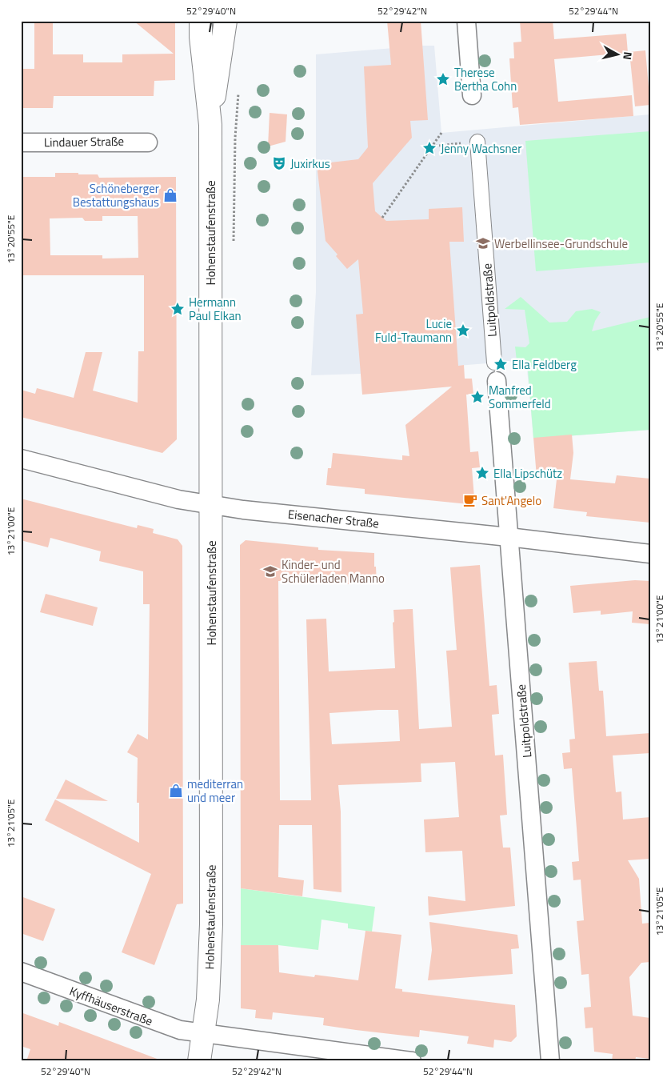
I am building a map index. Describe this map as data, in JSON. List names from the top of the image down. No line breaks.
{"streets":{"main road":["Hohenstaufenstraße"],"street":["Lindauer Straße","Luitpoldstraße","Eisenacher Straße","Kyffhäuserstraße"]},"crossings":[["Hohenstaufenstraße","Eisenacher Straße"],["Hohenstaufenstraße","Kyffhäuserstraße"],["Luitpoldstraße","Eisenacher Straße"]],"places":{"place":["Therese Bertha Cohn","Jenny Wachsner","Hermann Paul Elkan","Lucie Fuld-Traumann","Ella Feldberg","Manfred Sommerfeld","Ella Lipschütz"],"theatre":["Juxirkus"],"shop":["Schöneberger Bestattungshaus","mediterran und meer"],"school or university":["Werbellinsee-Grundschule","Kinder- und Schülerladen Manno"],"cafe":["Sant'Angelo"]},"north":"right","coordinates":["52°29'40\"N","52°29'42\"N","52°29'44\"N","13°20'55\"E","13°21'00\"E","13°21'05\"E"]}
